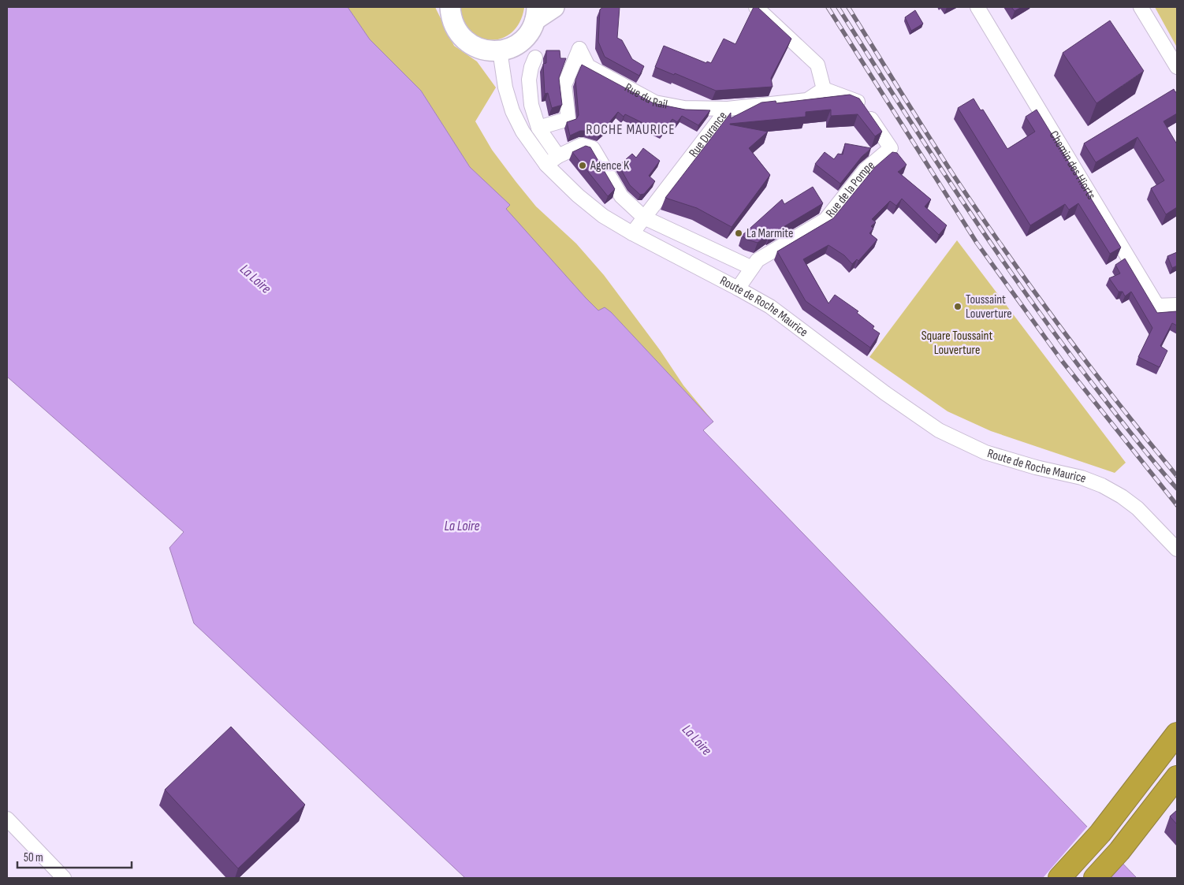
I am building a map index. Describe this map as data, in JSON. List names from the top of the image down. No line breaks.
{"streets":{"street":["Rue du Rail","Rue Durance","Chemin des Hiorts","Rue de la Pompe","Route de Roche Maurice"]},"crossings":[["Rue du Rail","Rue Durance"],["Rue Durance","Rue de la Pompe"],["Rue Durance","Route de Roche Maurice"],["Rue de la Pompe","Route de Roche Maurice"]],"districts":["ROCHE MAURICE"],"water":["La Loire"],"parks":["Square Toussaint Louverture"],"places":["Agence K","La Marmite","Toussaint Louverture"],"scale_bar":"50 m"}
